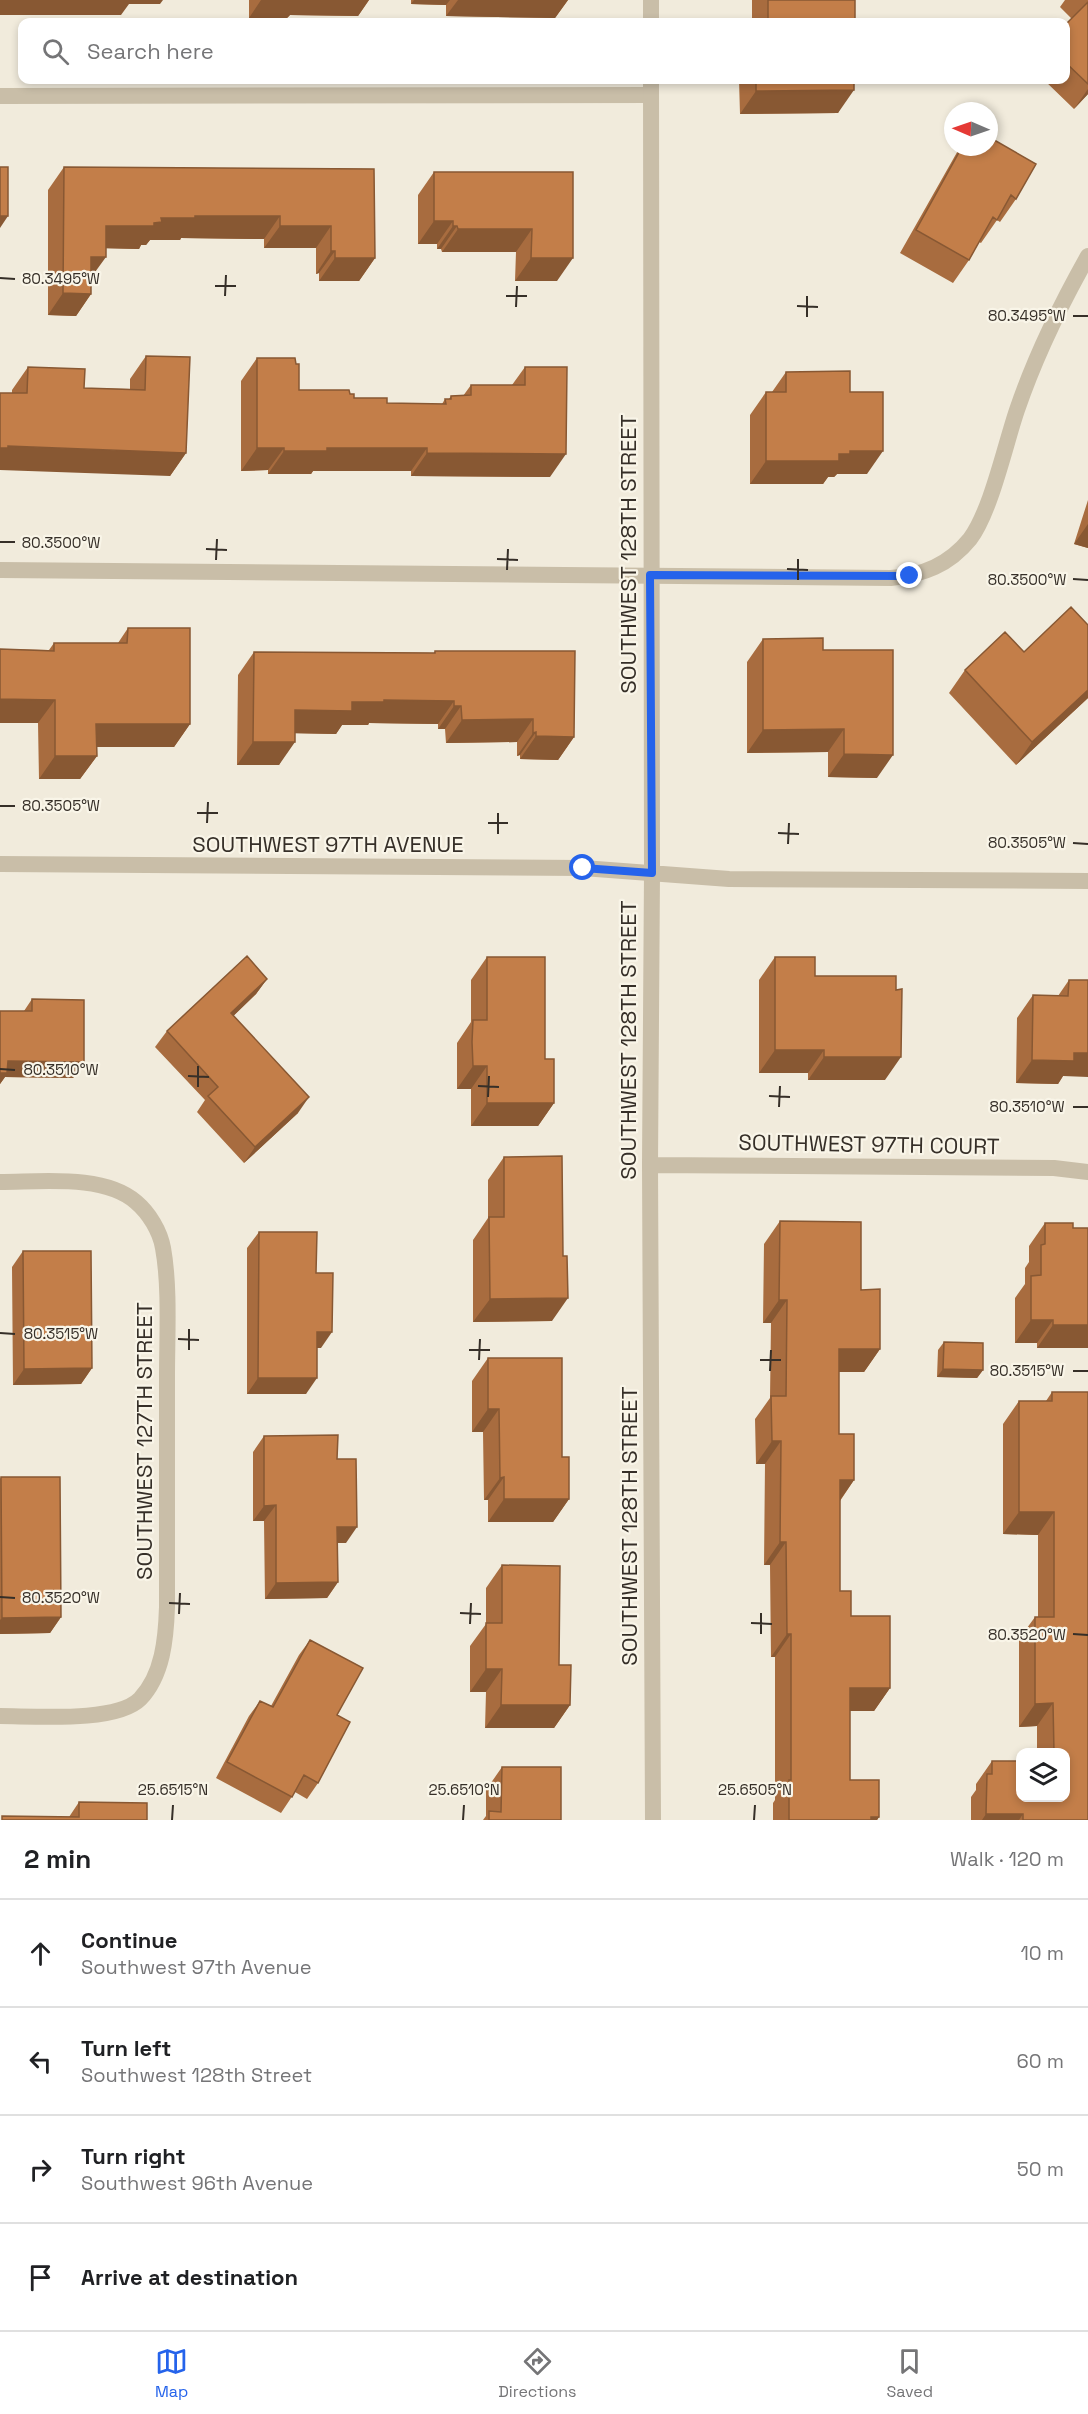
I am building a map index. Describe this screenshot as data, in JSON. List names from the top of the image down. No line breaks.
{"streets":{"street":["SOUTHWEST 128TH STREET","SOUTHWEST 97TH AVENUE","SOUTHWEST 97TH COURT","SOUTHWEST 127TH STREET"]},"crossings":[["SOUTHWEST 128TH STREET","SOUTHWEST 97TH AVENUE"],["SOUTHWEST 128TH STREET","SOUTHWEST 97TH COURT"]],"north":"left","page":{"search":"Search here","heading":["2 min","Walk · 120 m"],"list":[["Continue","Southwest 97th Avenue","10 m"],["Turn left","Southwest 128th Street","60 m"],["Turn right","Southwest 96th Avenue","50 m"],"Arrive at destination"],"nav":["Map","Directions","Saved"]},"coordinates":["80.3495°W","80.3500°W","80.3505°W","80.3510°W","80.3515°W","80.3520°W","25.6515°N","25.6510°N","25.6505°N"]}
